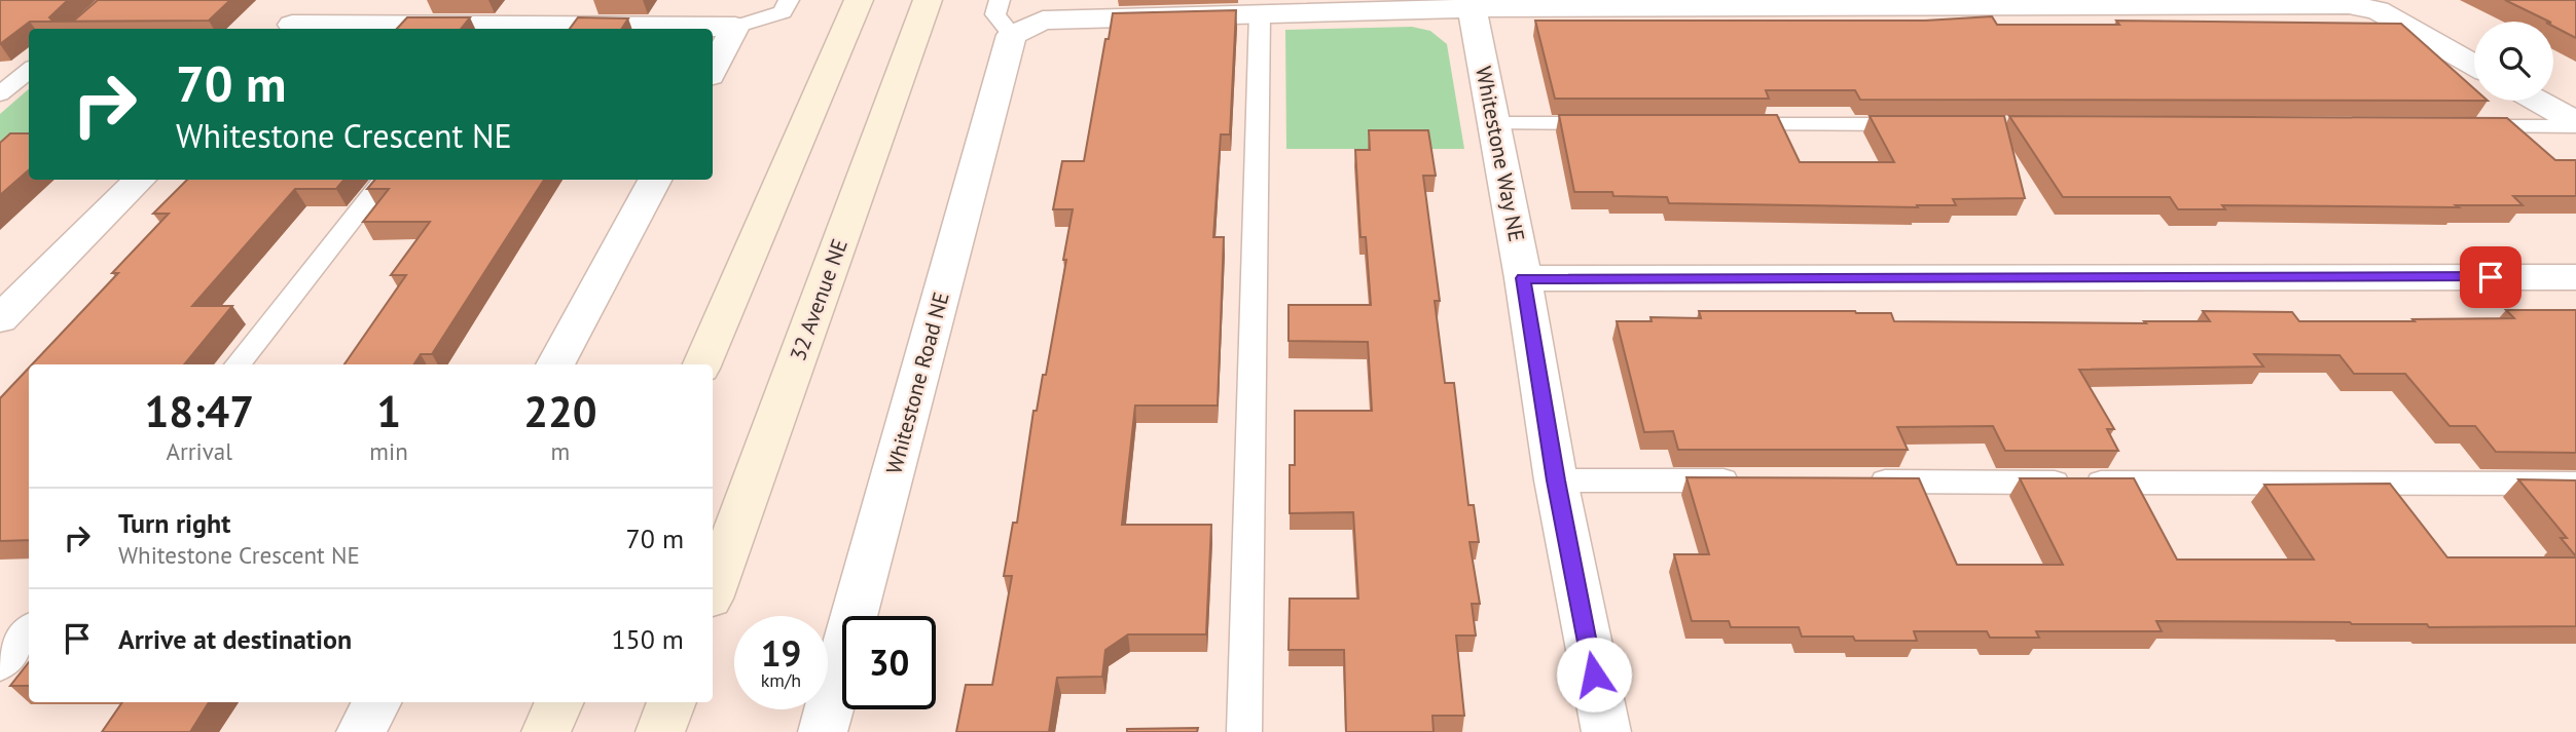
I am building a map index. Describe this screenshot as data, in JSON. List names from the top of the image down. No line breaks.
{"streets":{"main road":["32 Avenue NE"],"street":["Whitestone Way NE","Whitestone Road NE"]},"page":{"turn":["70 m","Whitestone Crescent NE"],"eta":["18:47","Arrival","1","min","220","m"],"list":[{"name":"Turn right","note":"Whitestone Crescent NE","value":"70 m"},{"name":"Arrive at destination","value":"150 m"}],"speed":"19 km/h","limit":"30"}}
